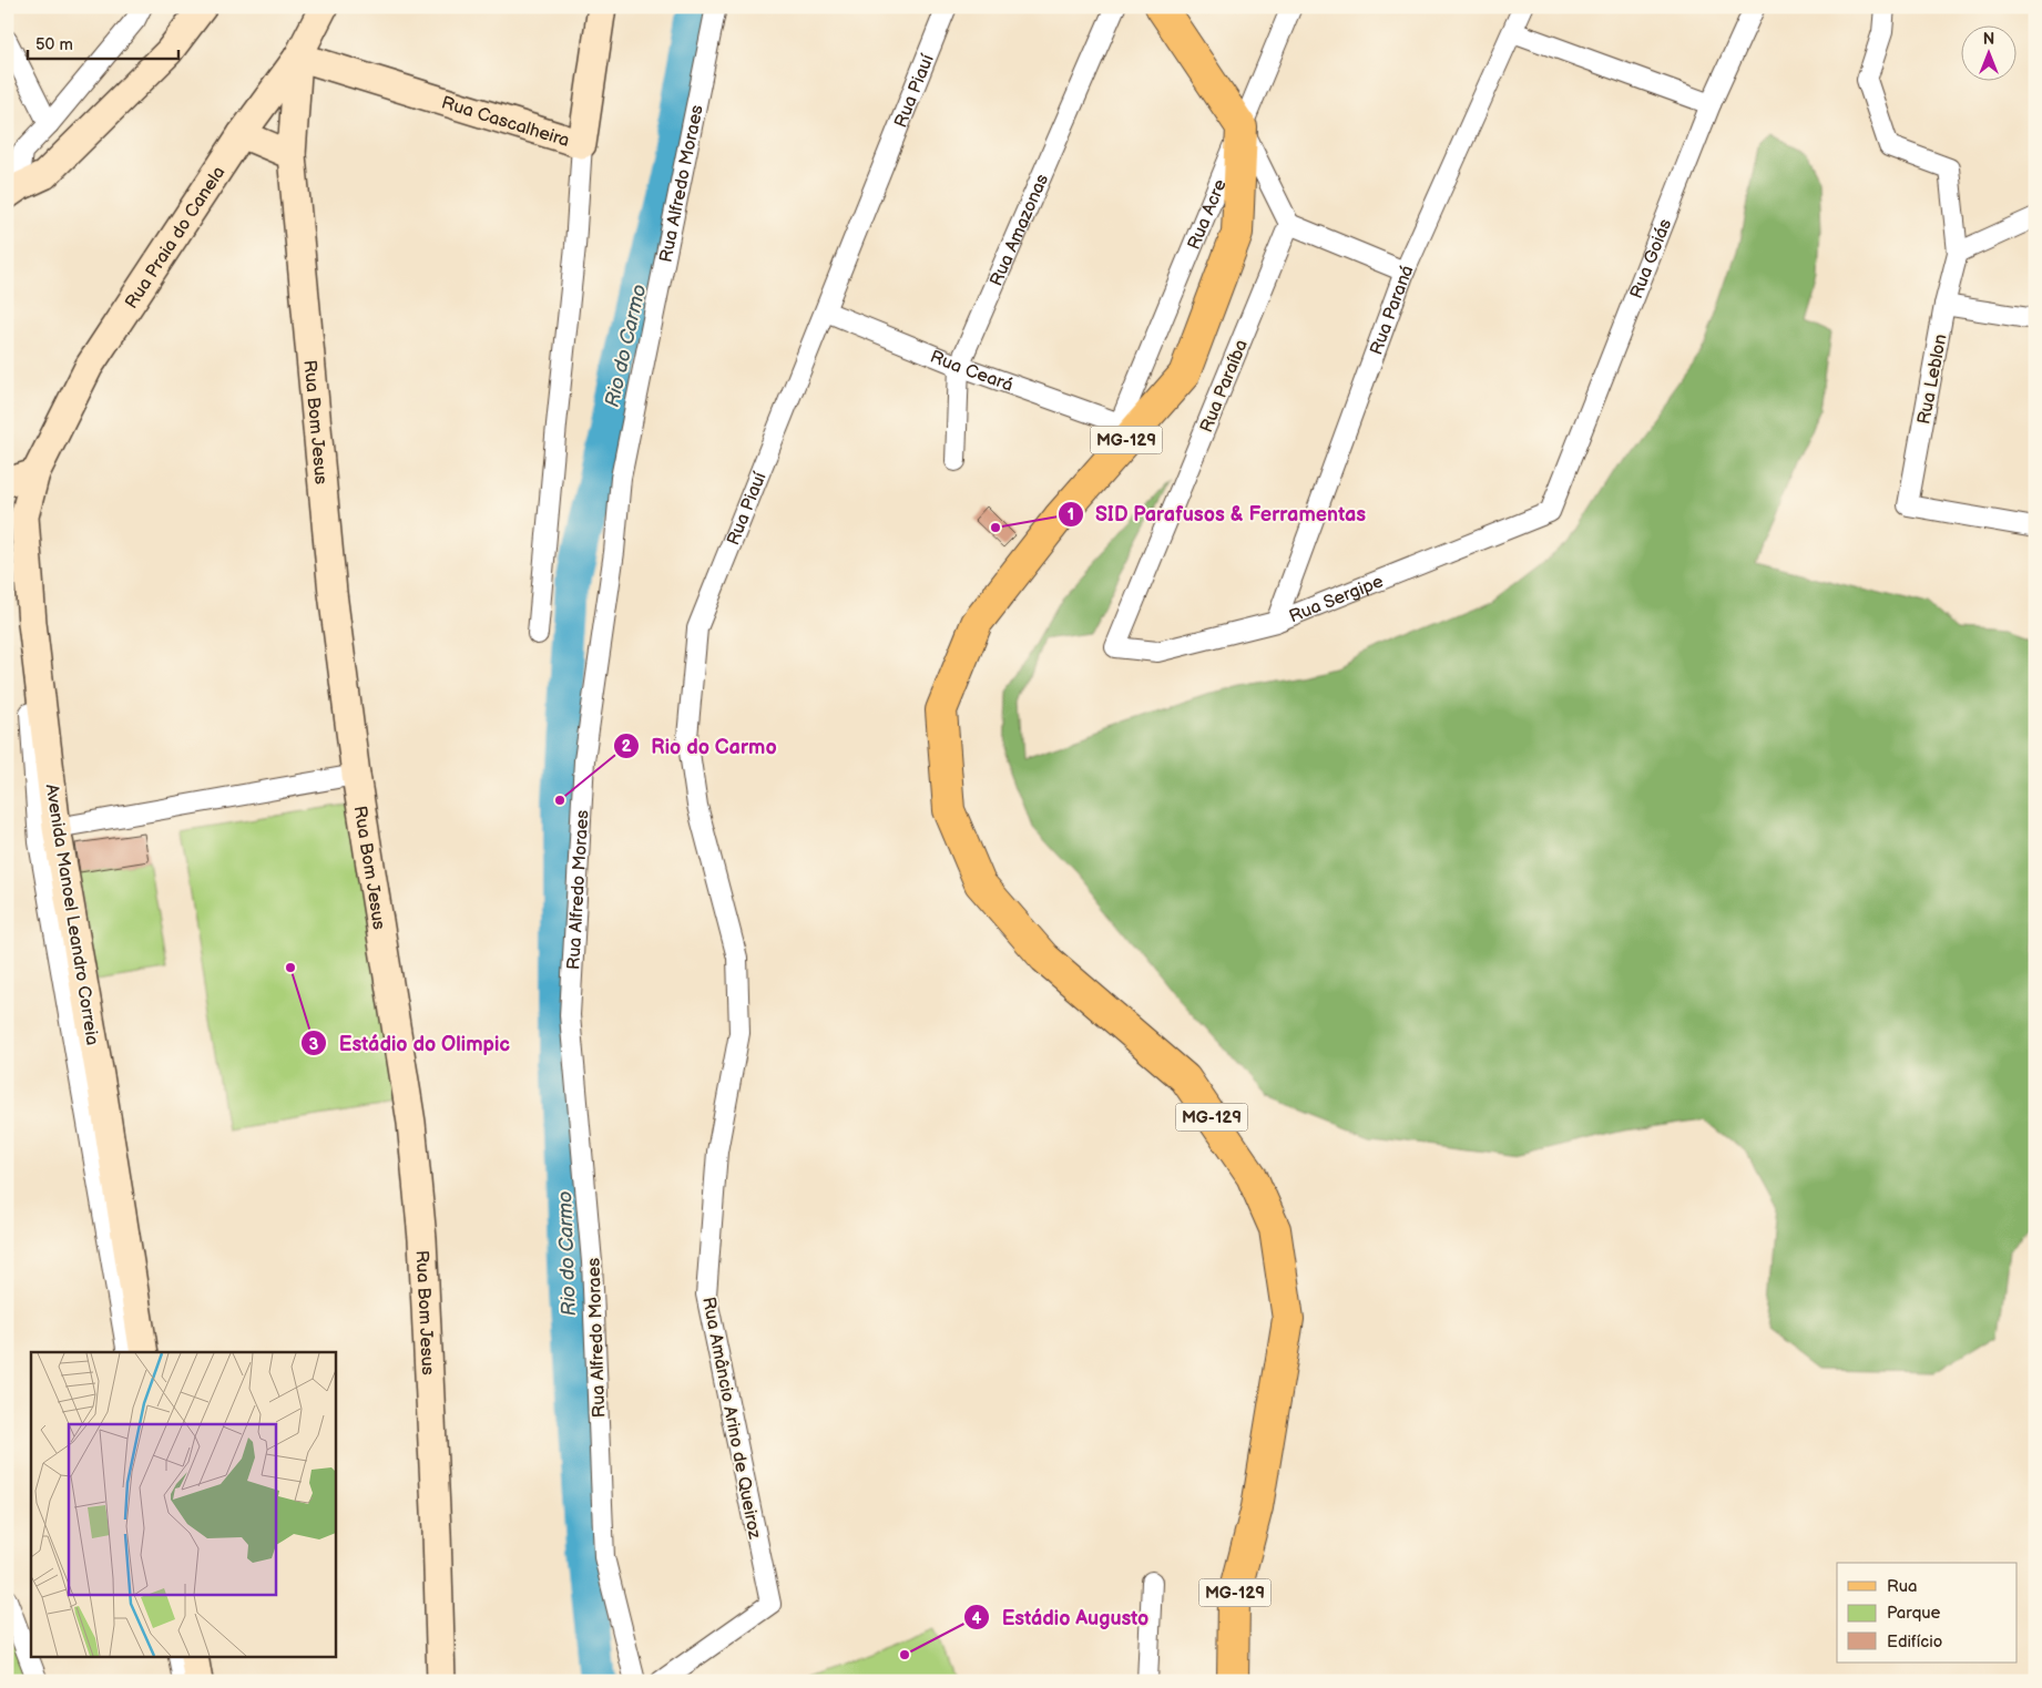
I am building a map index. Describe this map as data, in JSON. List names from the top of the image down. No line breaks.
{"streets":{"main road":["MG-129"],"street":["Rua Piauí","Rua Cascalheira","Rua Alfredo Moraes","Rua Acre","Rua Amazonas","Rua Praia do Canela","Rua Goiás","Rua Paraná","Rua Ceará","Rua Leblon","Rua Paraíba","Rua Bom Jesus","Rua Sergipe","Avenida Manoel Leandro Correia","Rua Amâncio Arino de Queiroz"]},"crossings":[["Rua Piauí","Rua Ceará"],["Rua Piauí","Rua Amâncio Arino de Queiroz"],["Rua Cascalheira","Rua Praia do Canela"],["Rua Cascalheira","Rua Bom Jesus"],["Rua Acre","Rua Ceará"],["Rua Acre","MG-129"],["Rua Amazonas","Rua Ceará"],["Rua Praia do Canela","Rua Bom Jesus"],["Rua Praia do Canela","Avenida Manoel Leandro Correia"],["Rua Goiás","Rua Sergipe"],["Rua Paraná","Rua Sergipe"],["Rua Paraíba","Rua Sergipe"]],"water":["Rio do Carmo"],"places":["SID Parafusos & Ferramentas","Rio do Carmo","Estádio do Olimpic","Estádio Augusto"],"legend":["Rua","Parque","Edifício"],"scale_bar":"50 m","north":"top"}
